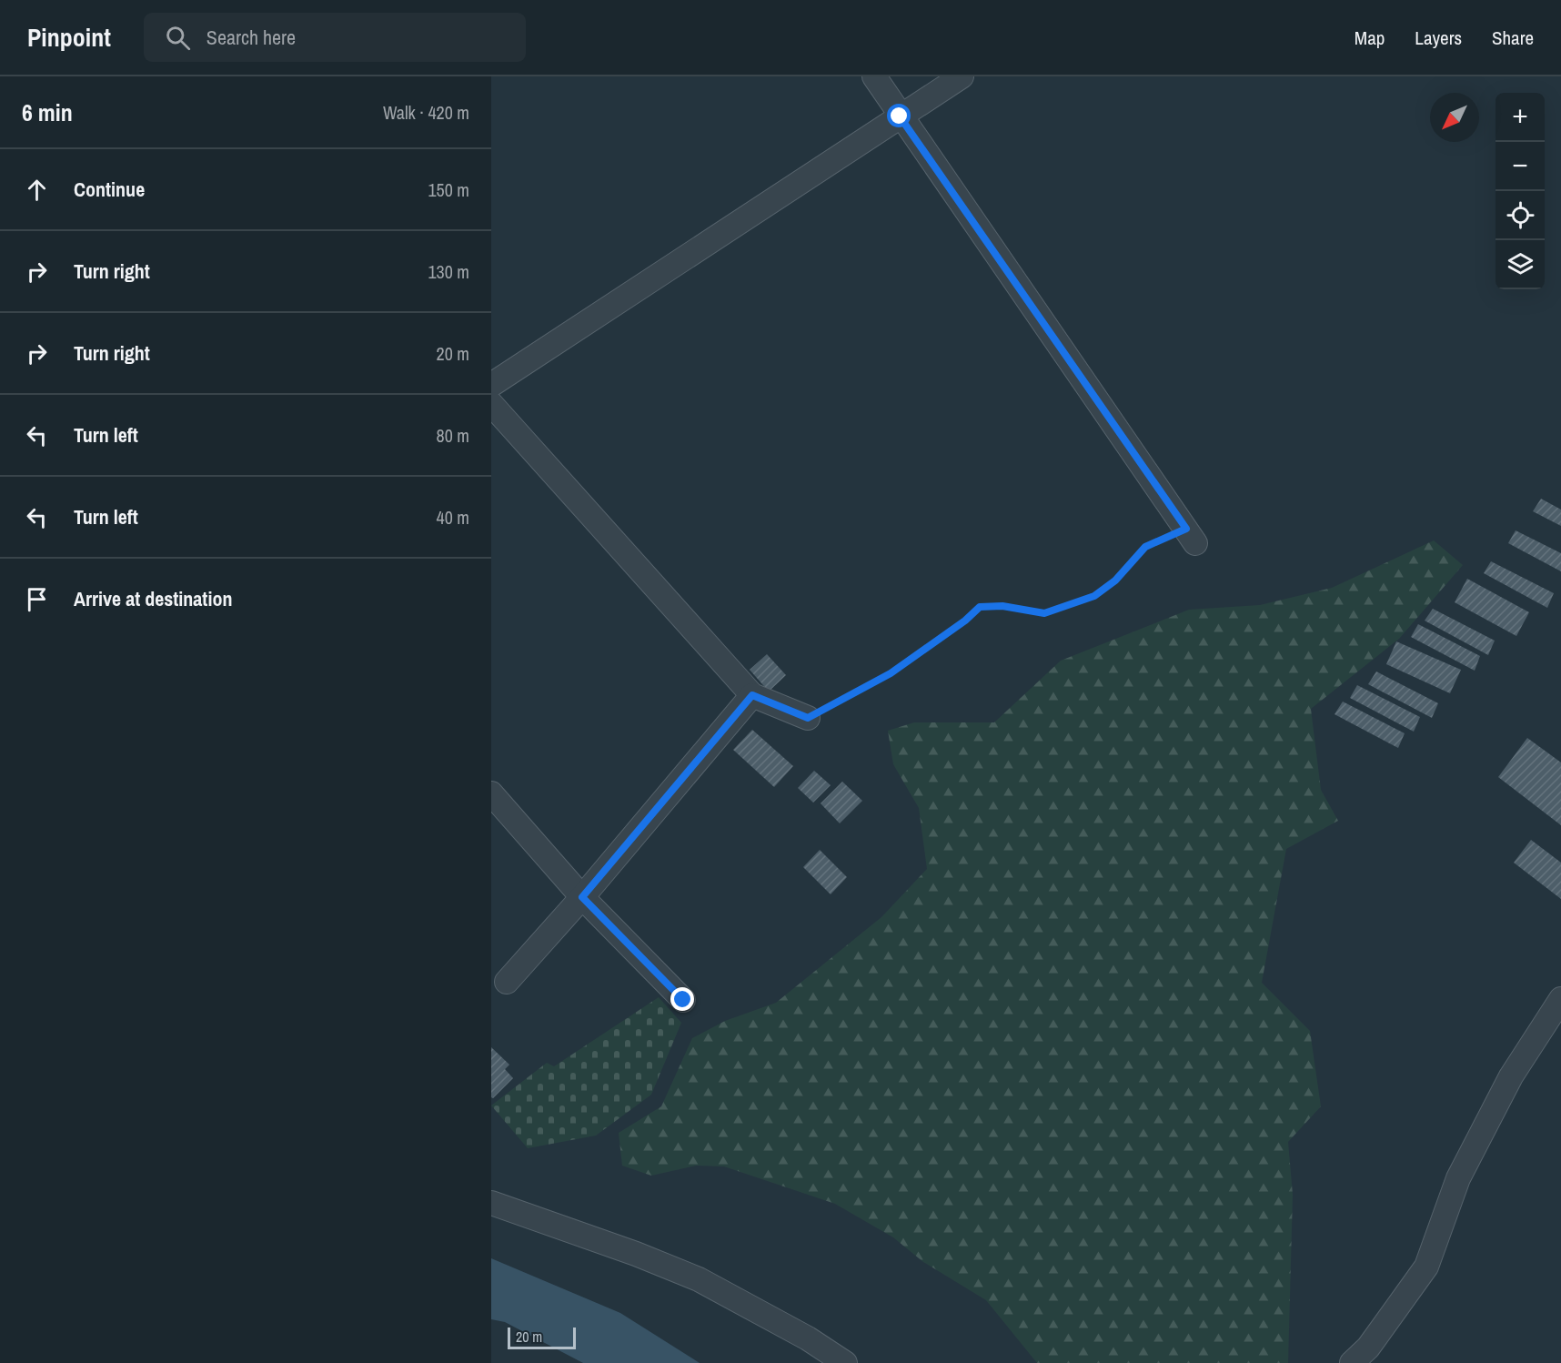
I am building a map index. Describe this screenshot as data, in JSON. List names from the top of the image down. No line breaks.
{"scale_bar":"20 m","north":"bottom left","page":{"header":"Pinpoint","search":"Search here","nav":["Map","Layers","Share"],"heading":["6 min","Walk · 420 m"],"map_buttons":["+","−"],"list":[["Continue","150 m"],["Turn right","130 m"],["Turn right","20 m"],["Turn left","80 m"],["Turn left","40 m"],"Arrive at destination"],"scale":"20 m"}}
